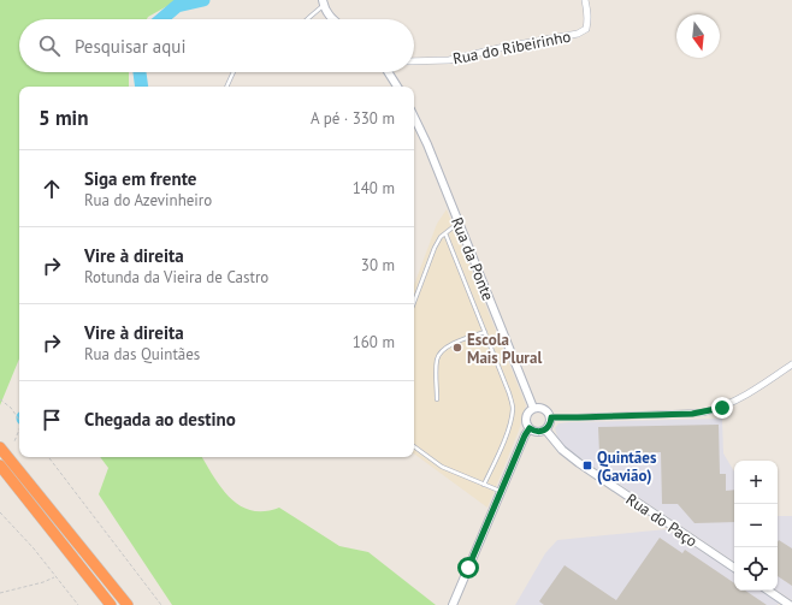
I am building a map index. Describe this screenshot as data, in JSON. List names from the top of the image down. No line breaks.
{"streets":{"street":["Rua do Ribeirinho","Rua da Ponte","Rua do Paço"]},"crossings":[["Rua da Ponte","Rua do Paço"]],"places":{"other":["Escola Mais Plural"],"transit":["Quintães (Gavião)"]},"north":"bottom","page":{"search":"Pesquisar aqui","heading":["5 min","A pé · 330 m"],"list":[["Siga em frente","Rua do Azevinheiro","140 m"],["Vire à direita","Rotunda da Vieira de Castro","30 m"],["Vire à direita","Rua das Quintães","160 m"],"Chegada ao destino"],"map_buttons":["+","−"]}}
